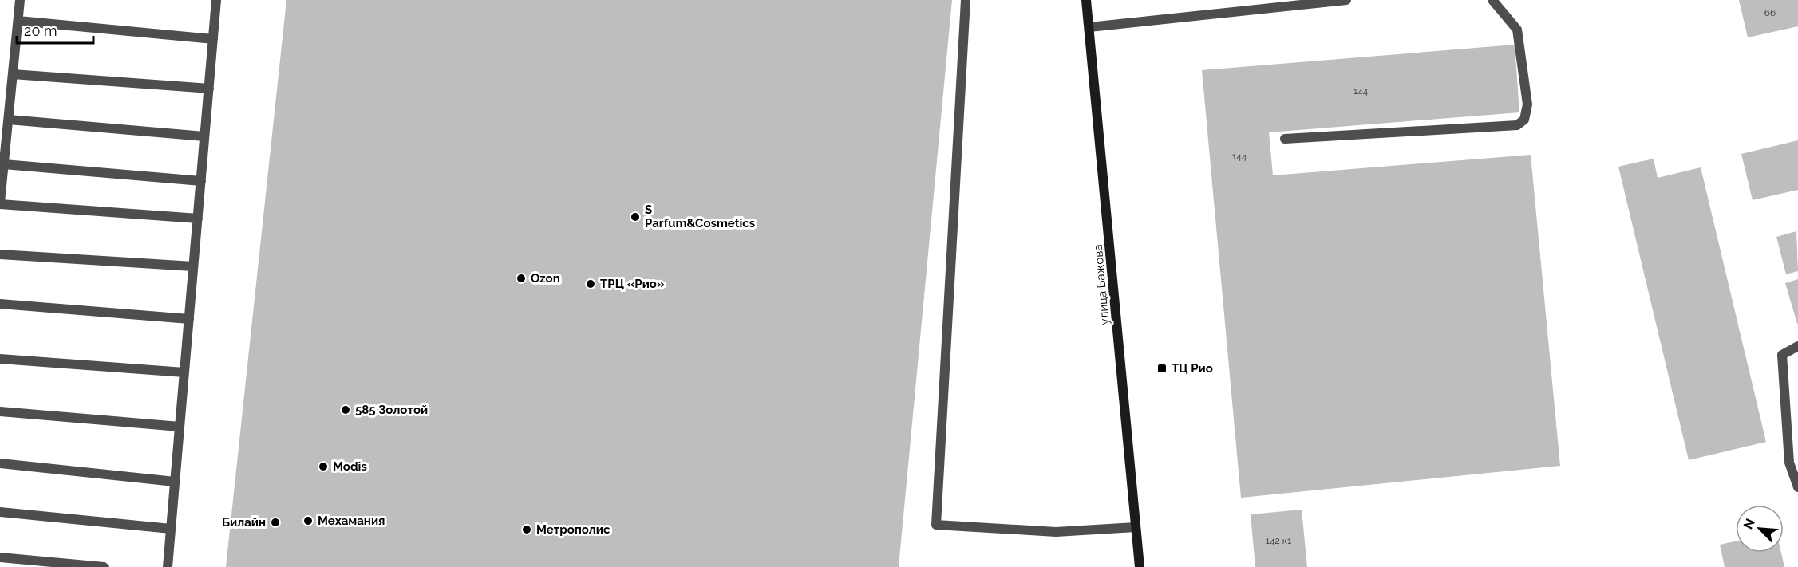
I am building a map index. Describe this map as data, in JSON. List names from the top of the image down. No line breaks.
{"streets":{"main road":["улица Бажова"]},"places":{"other":["S Parfum&Cosmetics","Ozon","ТРЦ «Рио»","585 Золотой","Modis","Мехамания","Билайн","Метрополис"],"transit":["ТЦ Рио"]},"house_numbers":["66","144","144","142 к1"],"scale_bar":"20 m","north":"top left"}
